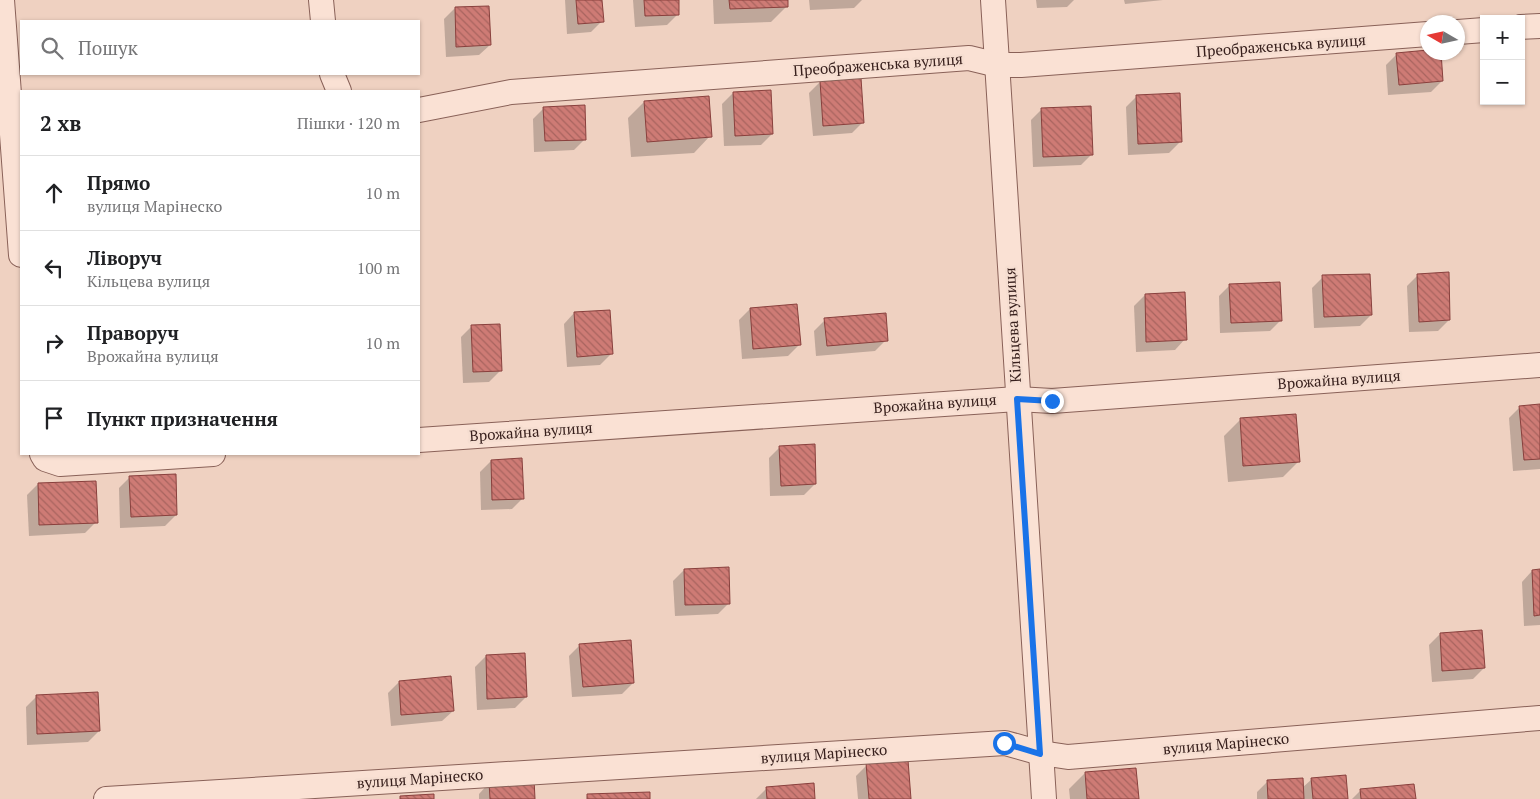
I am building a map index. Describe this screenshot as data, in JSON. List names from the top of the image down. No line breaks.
{"streets":{"street":["Преображенська вулиця","Кільцева вулиця","Врожайна вулиця","вулиця Марінеско"]},"crossings":[["Преображенська вулиця","Кільцева вулиця"],["Кільцева вулиця","Врожайна вулиця"],["Кільцева вулиця","вулиця Марінеско"]],"north":"left","page":{"map_buttons":["+","−"],"search":"Пошук","heading":["2 хв","Пішки · 120 m"],"list":[["Прямо","вулиця Марінеско","10 m"],["Ліворуч","Кільцева вулиця","100 m"],["Праворуч","Врожайна вулиця","10 m"],"Пункт призначення"]}}
